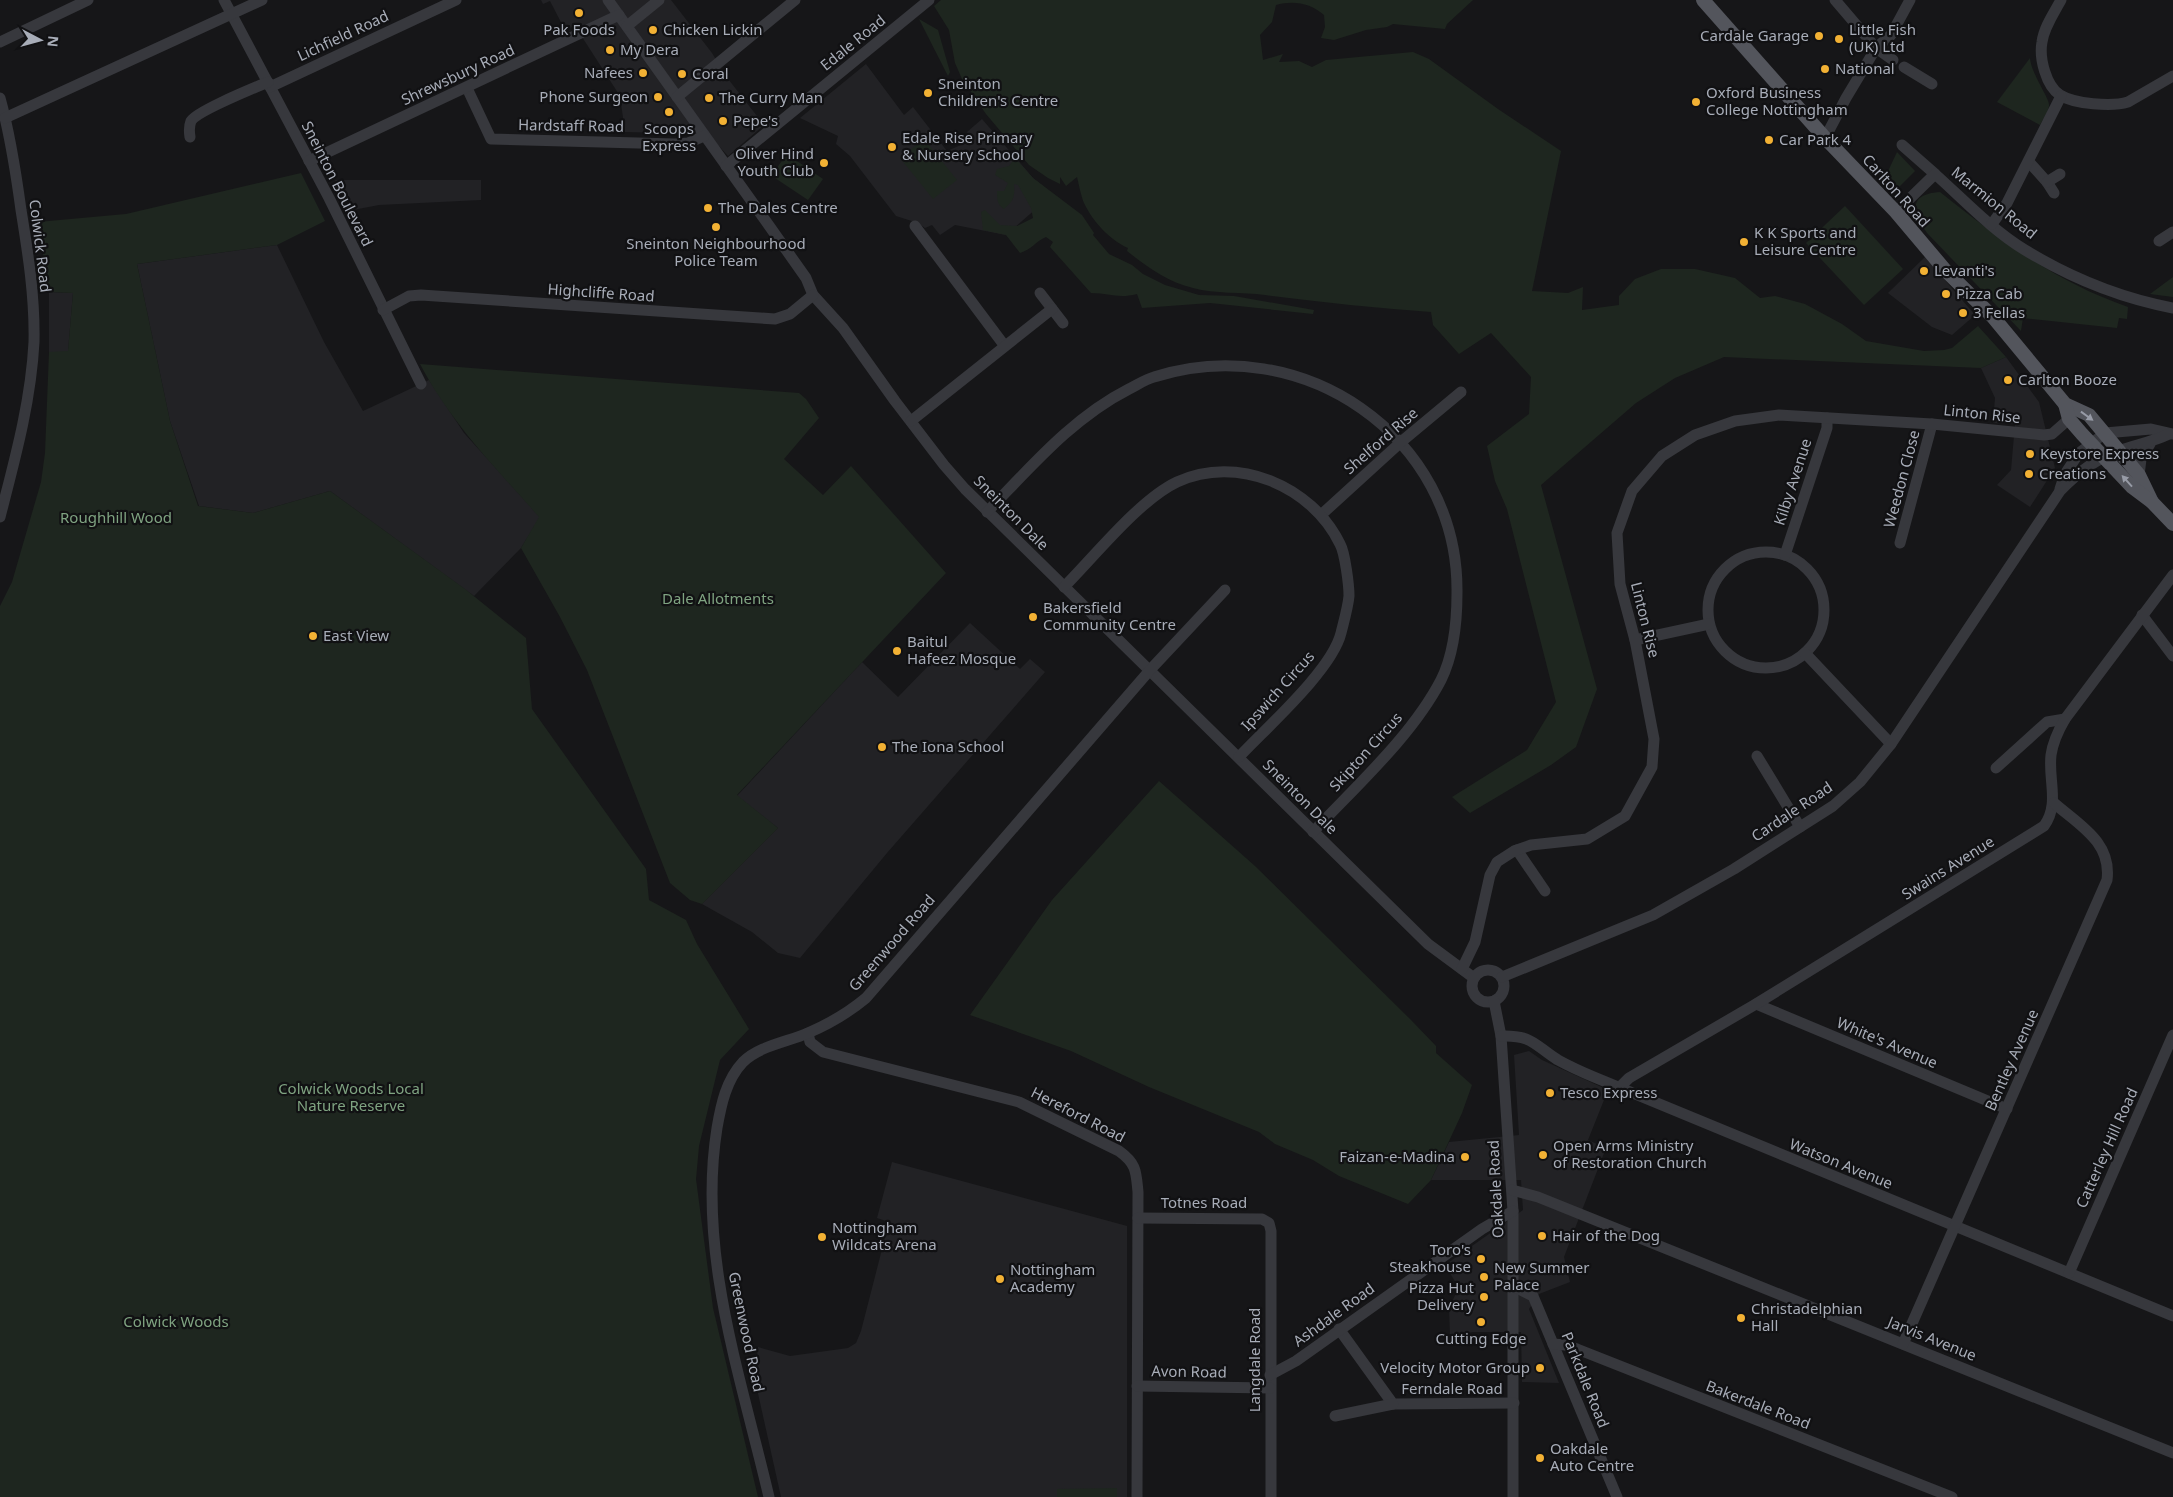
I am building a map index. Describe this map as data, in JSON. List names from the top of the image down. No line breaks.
{"streets":{"main road":["Carlton Road"],"street":["Lichfield Road","Edale Road","Shrewsbury Road","Hardstaff Road","Sneinton Boulevard","Marmion Road","Colwick Road","Highcliffe Road","Linton Rise","Shelford Rise","Weedon Close","Kilby Avenue","Sneinton Dale","Ipswich Circus","Skipton Circus","Cardale Road","Swains Avenue","Greenwood Road","White's Avenue","Bentley Avenue","Hereford Road","Catterley Hill Road","Watson Avenue","Oakdale Road","Totnes Road","Ashdale Road","Jarvis Avenue","Langdale Road","Avon Road","Parkdale Road","Ferndale Road","Bakerdale Road"]},"crossings":[["Lichfield Road","Sneinton Boulevard"],["Edale Road","Sneinton Dale"],["Shrewsbury Road","Hardstaff Road"],["Shrewsbury Road","Sneinton Boulevard"],["Shrewsbury Road","Sneinton Dale"],["Hardstaff Road","Sneinton Dale"],["Sneinton Boulevard","Highcliffe Road"],["Carlton Road","Marmion Road"],["Carlton Road","Linton Rise"],["Carlton Road","Cardale Road"],["Highcliffe Road","Sneinton Dale"],["Linton Rise","Weedon Close"],["Linton Rise","Kilby Avenue"],["Linton Rise","Sneinton Dale"],["Shelford Rise","Ipswich Circus"],["Shelford Rise","Skipton Circus"],["Sneinton Dale","Ipswich Circus"],["Sneinton Dale","Skipton Circus"],["Sneinton Dale","Cardale Road"],["Sneinton Dale","Greenwood Road"],["Sneinton Dale","Oakdale Road"],["Cardale Road","Oakdale Road"],["Swains Avenue","White's Avenue"],["Swains Avenue","Bentley Avenue"],["Swains Avenue","Watson Avenue"],["Greenwood Road","Hereford Road"],["White's Avenue","Bentley Avenue"],["Bentley Avenue","Watson Avenue"],["Bentley Avenue","Jarvis Avenue"],["Hereford Road","Totnes Road"],["Hereford Road","Avon Road"],["Catterley Hill Road","Watson Avenue"],["Watson Avenue","Oakdale Road"],["Oakdale Road","Ashdale Road"],["Oakdale Road","Jarvis Avenue"],["Oakdale Road","Parkdale Road"],["Oakdale Road","Ferndale Road"],["Totnes Road","Langdale Road"],["Ashdale Road","Langdale Road"],["Ashdale Road","Ferndale Road"],["Langdale Road","Avon Road"],["Parkdale Road","Bakerdale Road"]],"parks":["Roughhill Wood","Dale Allotments","Colwick Woods Local Nature Reserve","Colwick Woods"],"places":["Pak Foods","Chicken Lickin","Cardale Garage","Little Fish (UK) Ltd","My Dera","National","Nafees","Coral","Sneinton Children's Centre","Phone Surgeon","The Curry Man","Oxford Business College Nottingham","Scoops Express","Pepe's","Car Park 4","Edale Rise Primary & Nursery School","Oliver Hind Youth Club","The Dales Centre","Sneinton Neighbourhood Police Team","K K Sports and Leisure Centre","Levanti's","Pizza Cab","3 Fellas","Carlton Booze","Keystore Express","Creations","Bakersfield Community Centre","East View","Baitul Hafeez Mosque","The Iona School","Tesco Express","Open Arms Ministry of Restoration Church","Faizan-e-Madina","Hair of the Dog","Nottingham Wildcats Arena","Toro's Steakhouse","New Summer Palace","Nottingham Academy","Pizza Hut Delivery","Christadelphian Hall","Cutting Edge","Velocity Motor Group","Oakdale Auto Centre"],"north":"right"}
